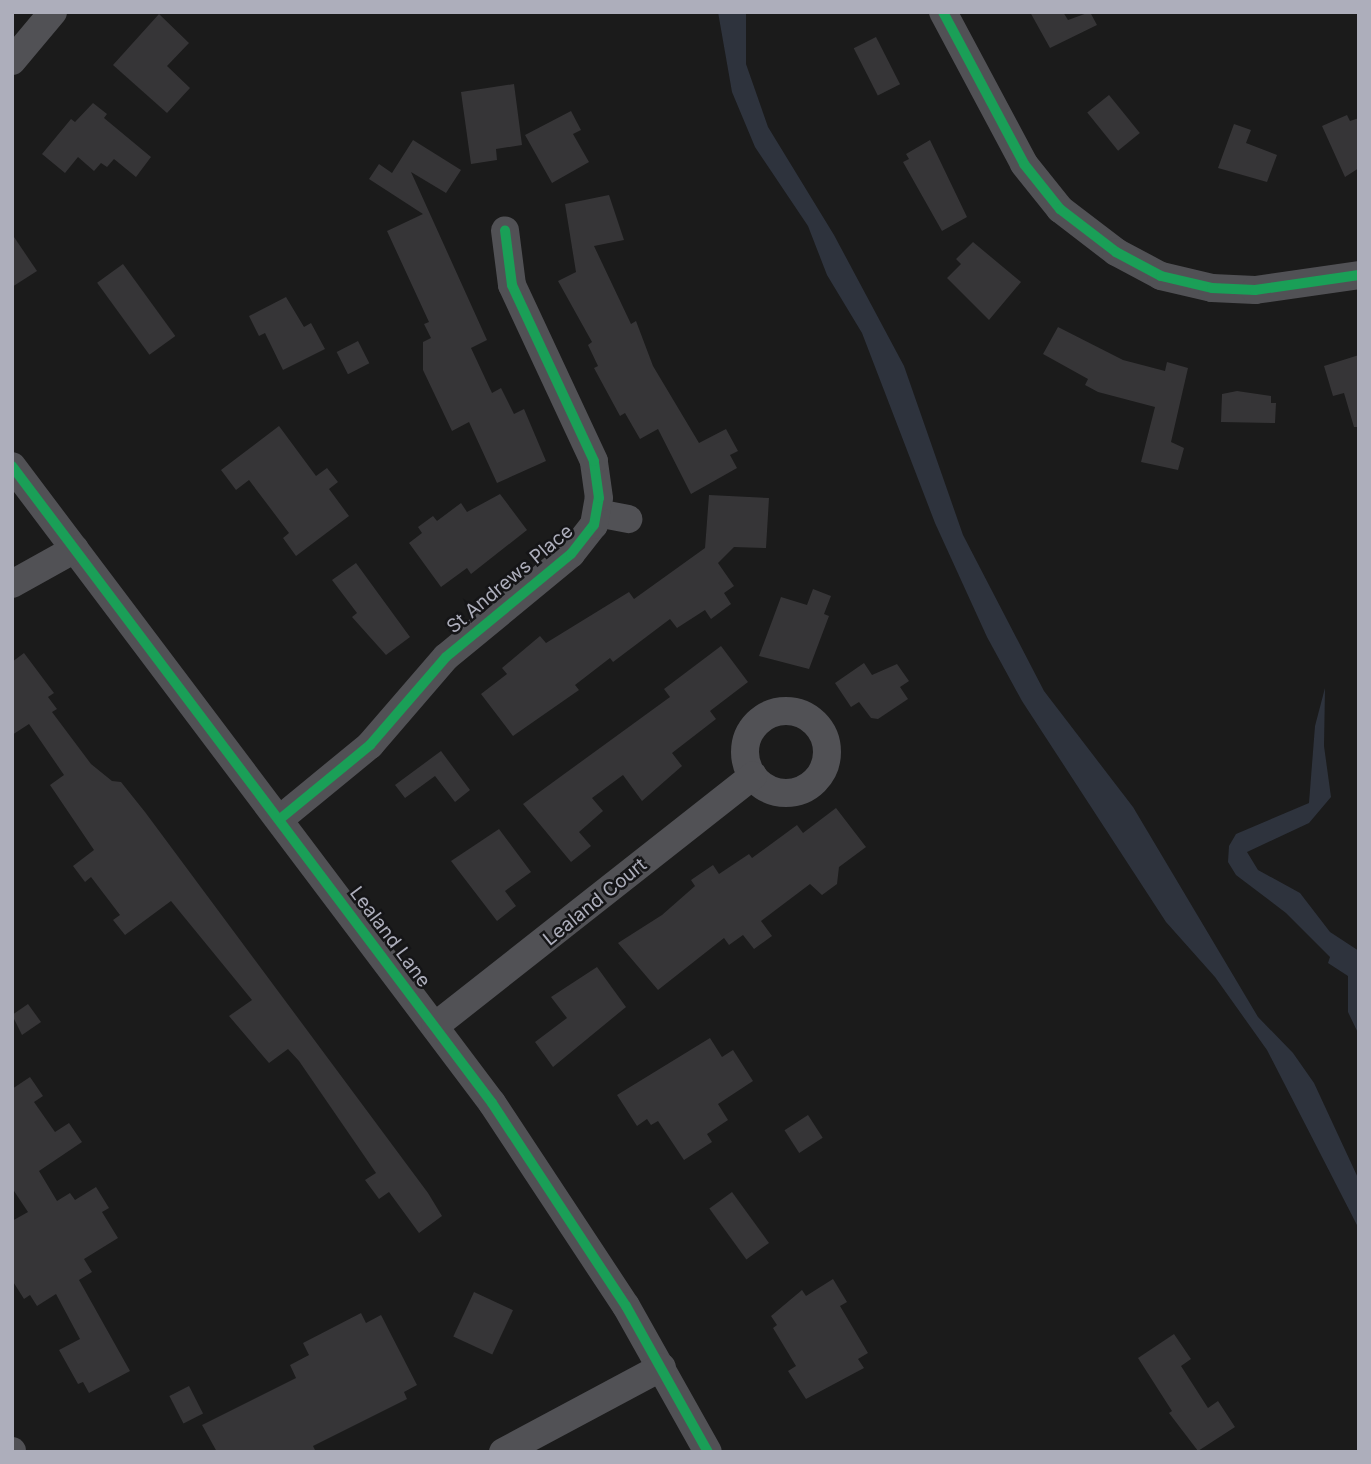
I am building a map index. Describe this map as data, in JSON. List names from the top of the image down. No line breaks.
{"streets":{"street":["St Andrews Place","Lealand Court","Lealand Lane"]},"crossings":[["St Andrews Place","Lealand Lane"],["Lealand Court","Lealand Lane"]]}
